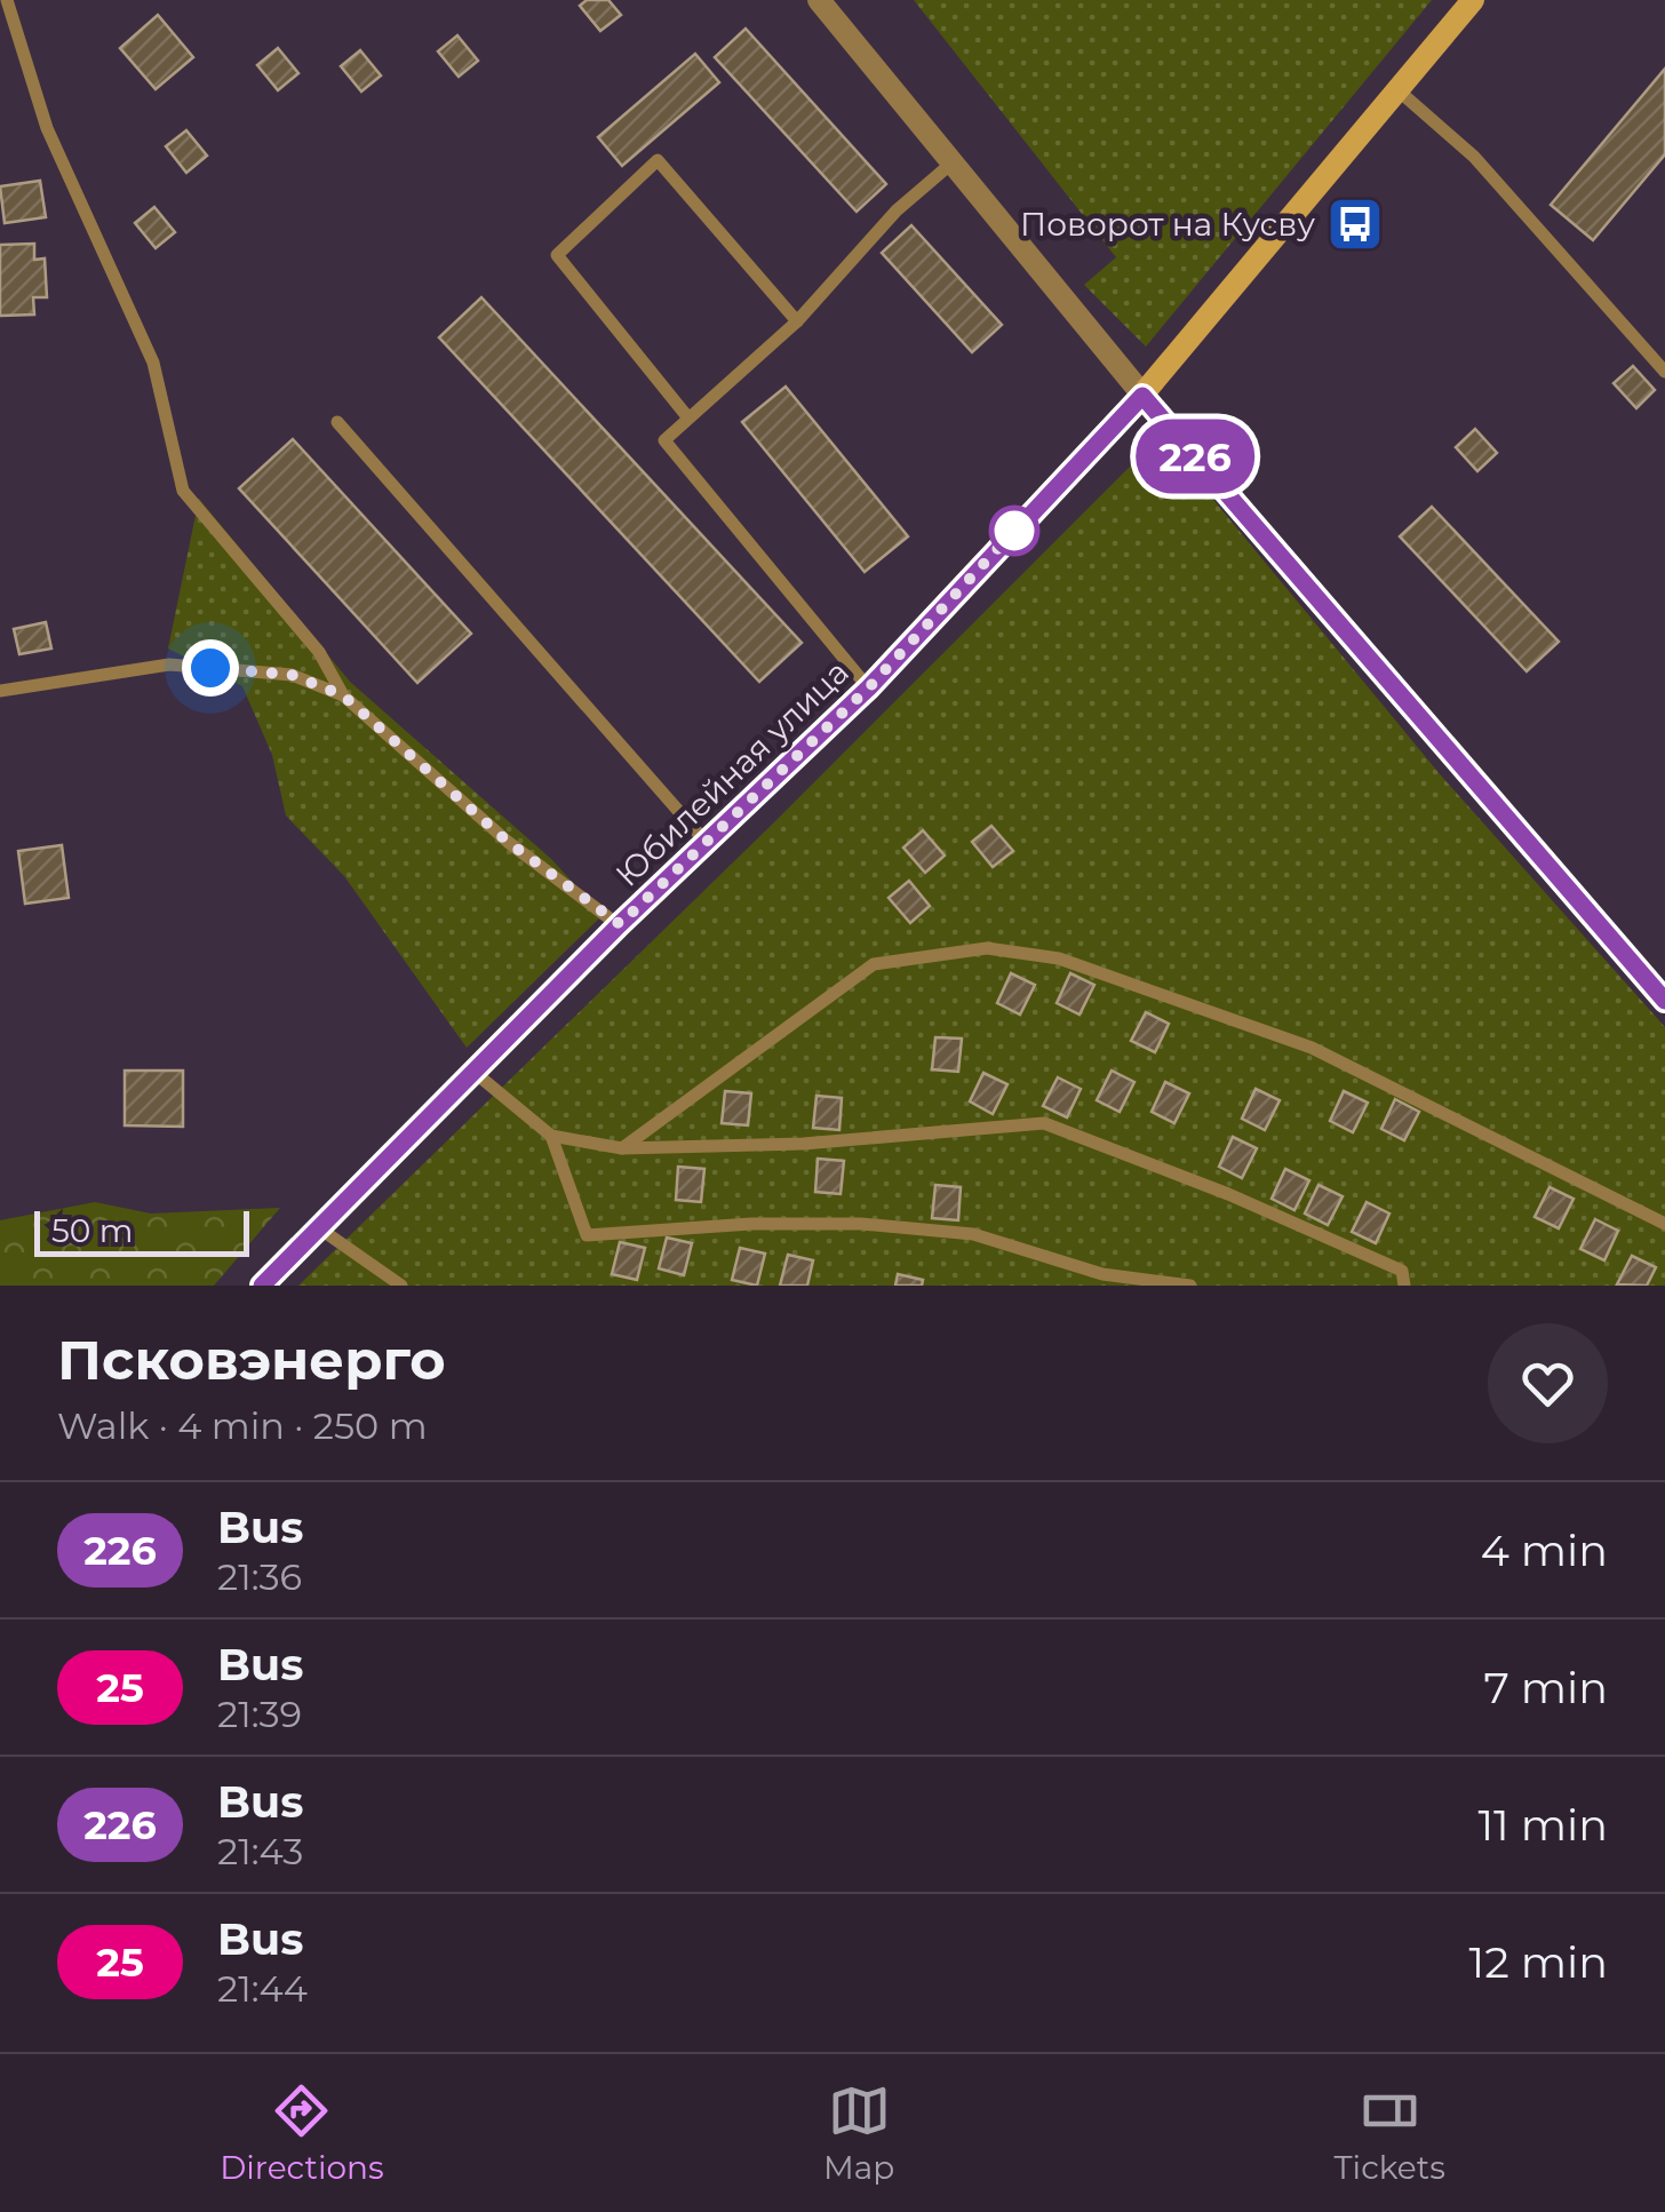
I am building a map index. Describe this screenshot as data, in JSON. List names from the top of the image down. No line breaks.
{"streets":{"street":["Юбилейная улица"]},"places":{"bus stop":["Поворот на Кусву"]},"lines":["bus line 226"],"scale_bar":"50 m","page":{"on_map":"226","scale":"50 m","heading":["Псковэнерго","Walk · 4 min · 250 m"],"list":[{"mark":"226","name":"Bus","note":"21:36","value":"4 min"},{"mark":"25","name":"Bus","note":"21:39","value":"7 min"},{"mark":"226","name":"Bus","note":"21:43","value":"11 min"},{"mark":"25","name":"Bus","note":"21:44","value":"12 min"}],"tabs":["Directions","Map","Tickets"]}}
